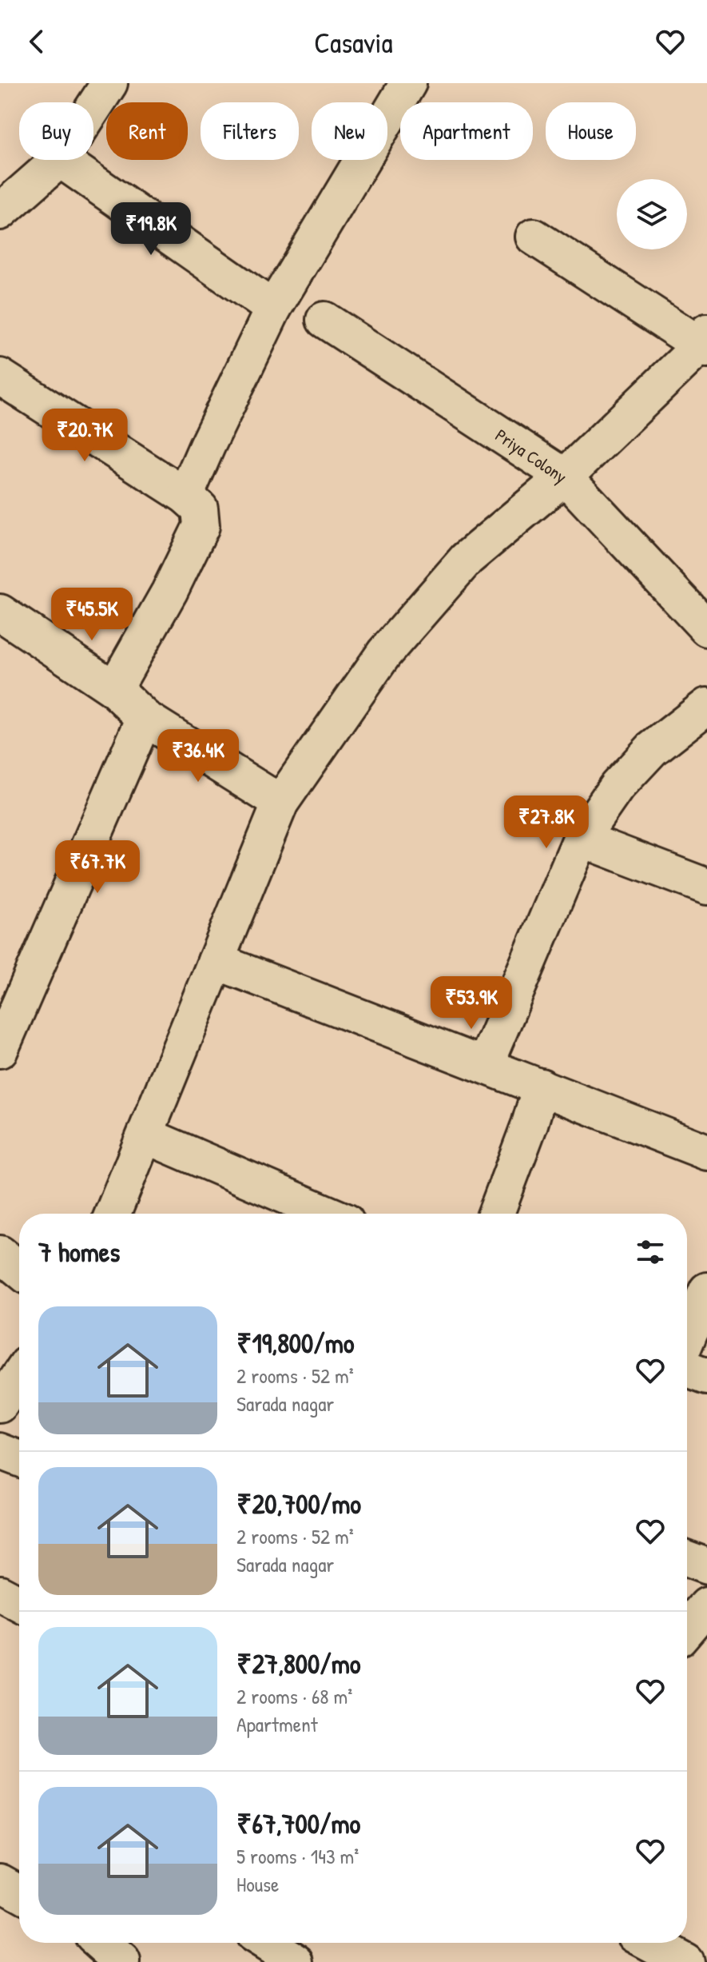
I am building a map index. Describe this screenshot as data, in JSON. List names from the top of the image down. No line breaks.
{"streets":{"street":["Priya Colony"]},"page":{"header":"Casavia","chip":["Buy","Rent","Filters","New","Apartment","House"],"price":["₹19.8K","₹20.7K","₹45.5K","₹36.4K","₹27.8K","₹67.7K","₹53.9K"],"heading":"7 homes","list":[{"name":"₹19,800/mo","note":"2 rooms · 52 m² · Sarada nagar"},{"name":"₹20,700/mo","note":"2 rooms · 52 m² · Sarada nagar"},{"name":"₹27,800/mo","note":"2 rooms · 68 m² · Apartment"},{"name":"₹67,700/mo","note":"5 rooms · 143 m² · House"}]}}
